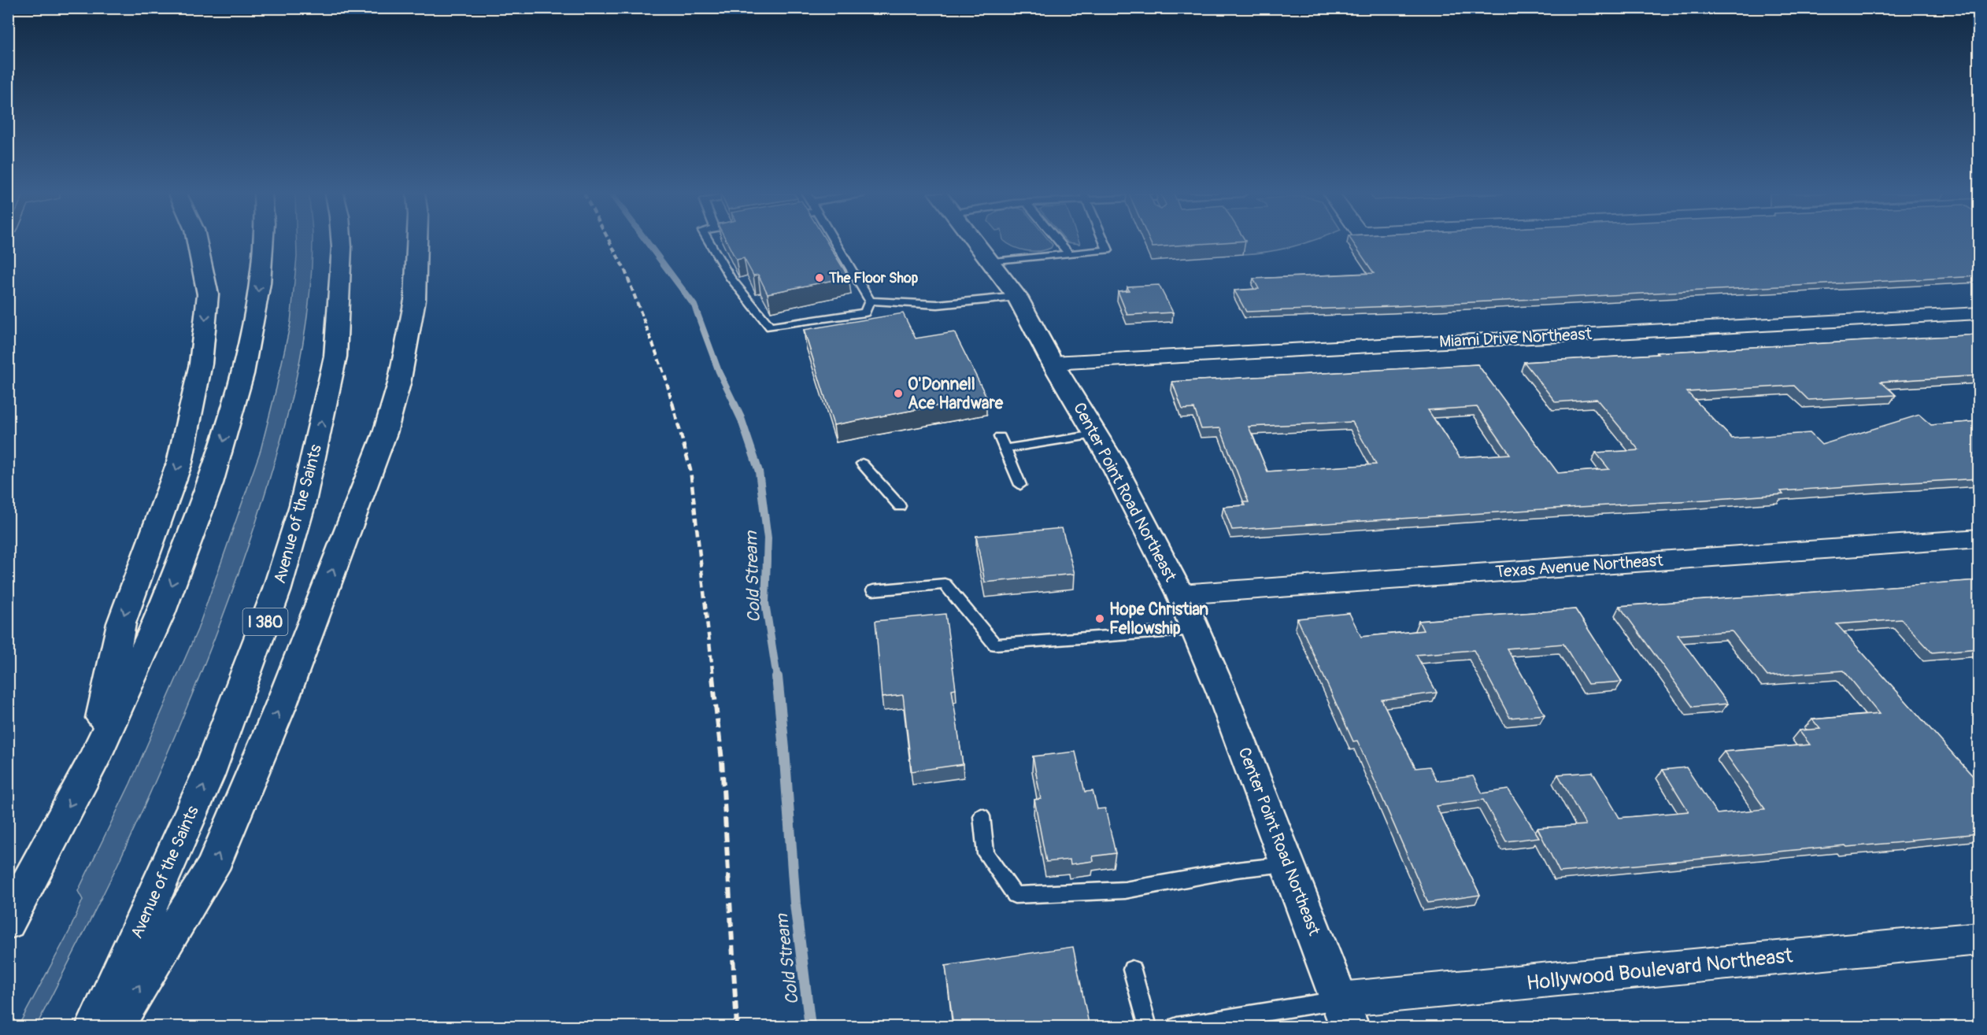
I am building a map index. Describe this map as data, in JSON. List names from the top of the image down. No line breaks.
{"streets":{"main road":["Center Point Road Northeast","Avenue of the Saints","I 380"],"street":["Miami Drive Northeast","Texas Avenue Northeast","Hollywood Boulevard Northeast"]},"crossings":[["Miami Drive Northeast","Center Point Road Northeast"],["Center Point Road Northeast","Texas Avenue Northeast"],["Center Point Road Northeast","Hollywood Boulevard Northeast"]],"water":["Cold Stream"],"places":["The Floor Shop","O'Donnell Ace Hardware","Hope Christian Fellowship"]}
